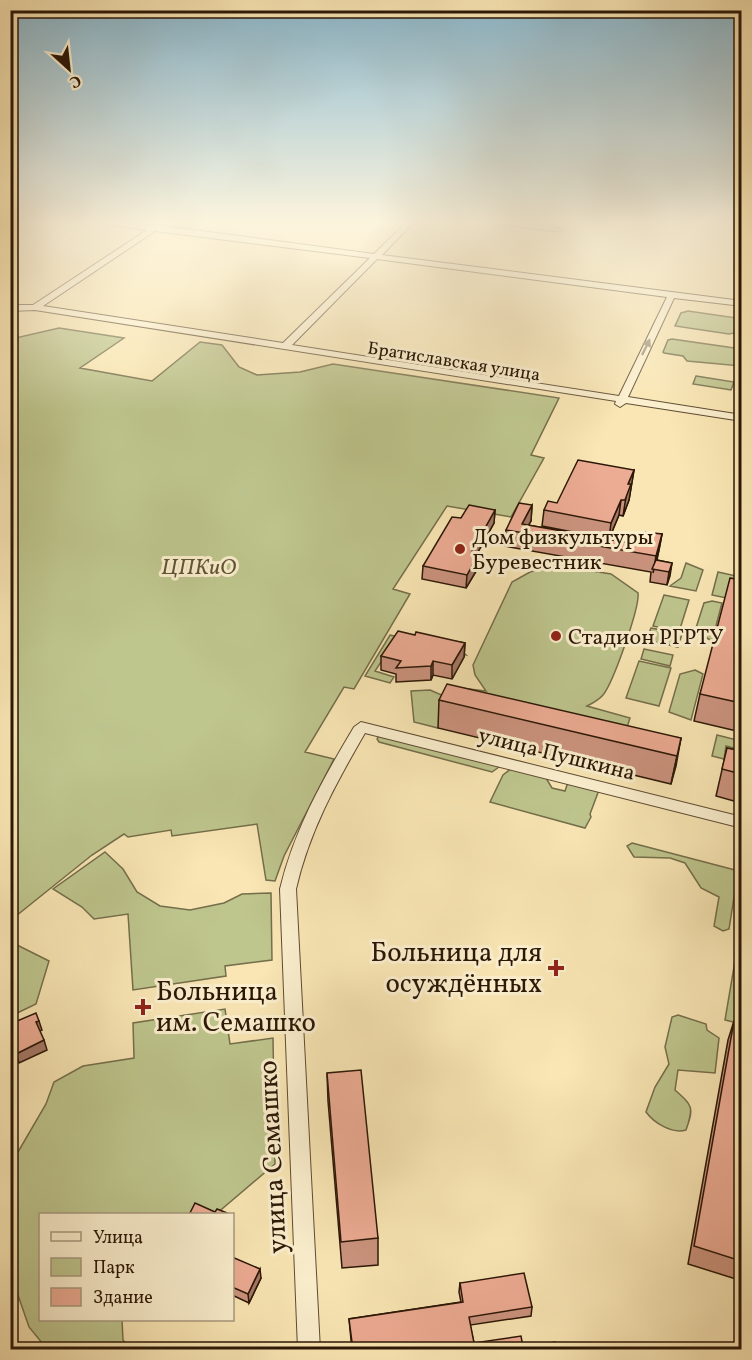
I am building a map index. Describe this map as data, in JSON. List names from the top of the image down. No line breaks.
{"streets":{"street":["Братиславская улица","улица Пушкина","улица Семашко"]},"crossings":[["улица Пушкина","улица Семашко"]],"parks":["ЦПКиО"],"places":{"other":["Дом физкультуры Буревестник","Стадион РГРТУ"],"health":["Больница для осуждённых","Больница им. Семашко"]},"legend":["Улица","Парк","Здание"],"north":"bottom right"}
